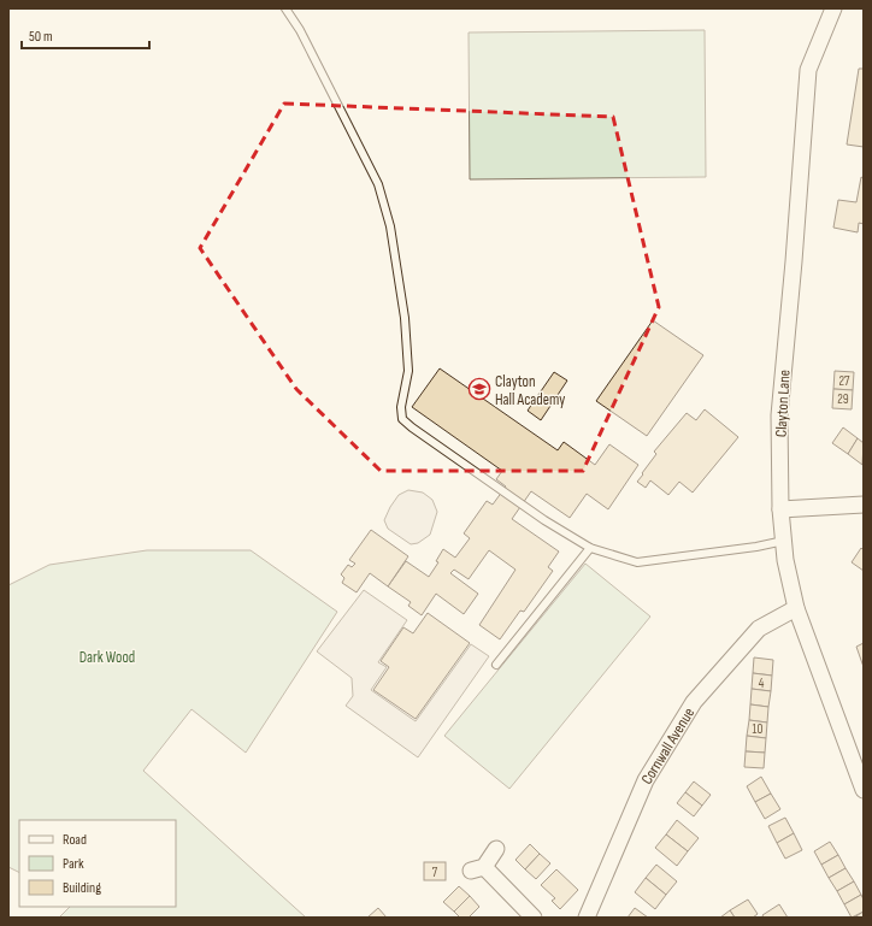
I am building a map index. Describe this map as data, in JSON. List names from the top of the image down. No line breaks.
{"streets":{"street":["Clayton Lane","Cornwall Avenue"]},"crossings":[["Clayton Lane","Cornwall Avenue"]],"parks":["Dark Wood"],"places":{"school or university":["Clayton Hall Academy"]},"house_numbers":["27","29","4","10","7"],"legend":["Road","Park","Building"],"scale_bar":"50 m"}
